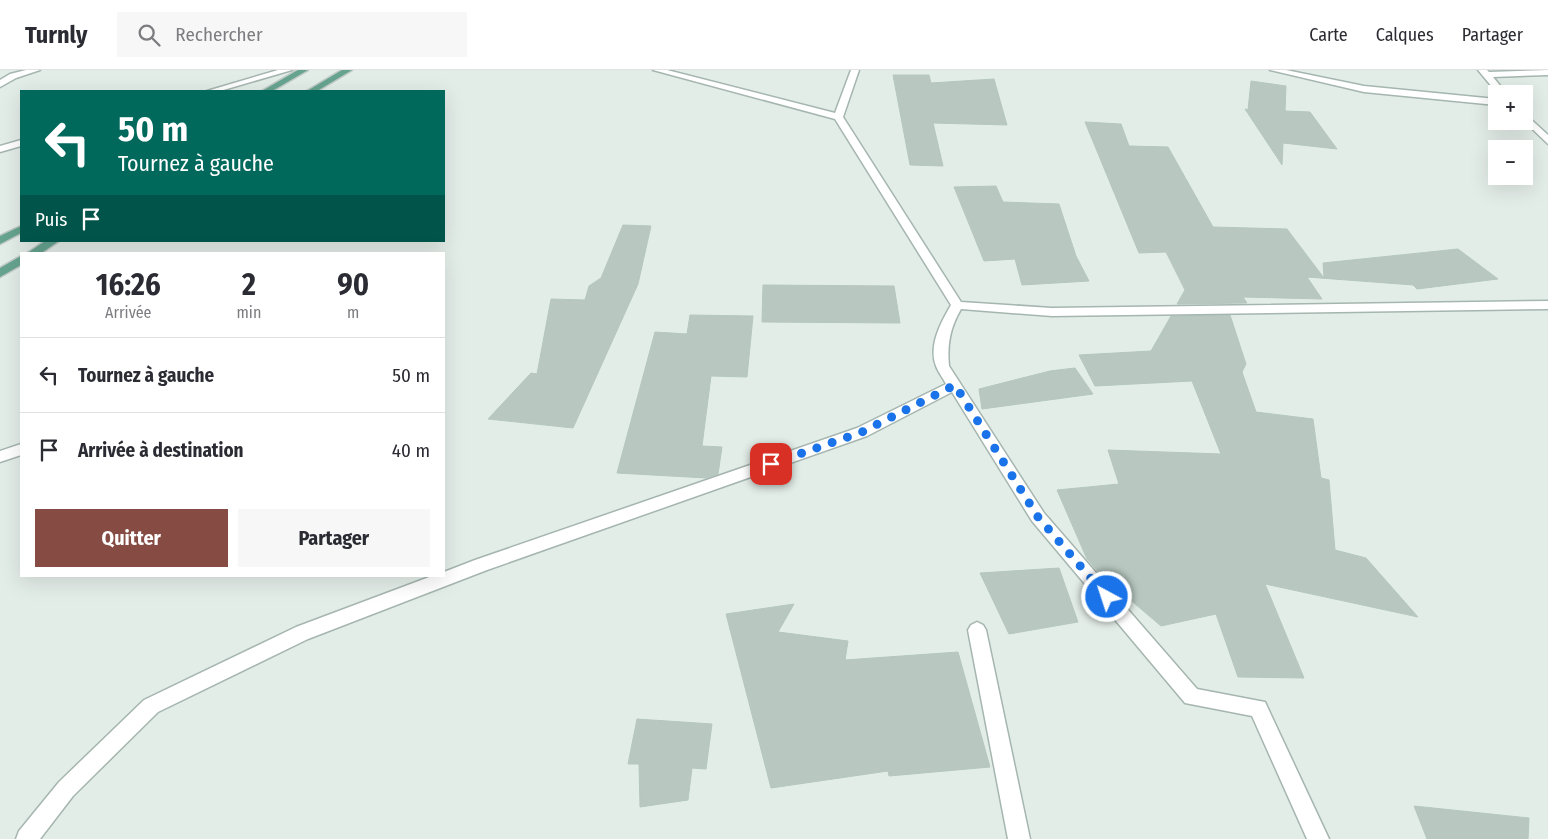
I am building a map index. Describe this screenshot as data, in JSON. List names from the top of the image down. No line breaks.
{"page":{"header":"Turnly","search":"Rechercher","nav":["Carte","Calques","Partager"],"map_buttons":["+","−"],"turn":["50 m","Tournez à gauche"],"then":"Puis","eta":["16:26","Arrivée","2","min","90","m"],"list":[{"name":"Tournez à gauche","value":"50 m"},{"name":"Arrivée à destination","value":"40 m"}],"buttons":["Quitter","Partager"]}}
